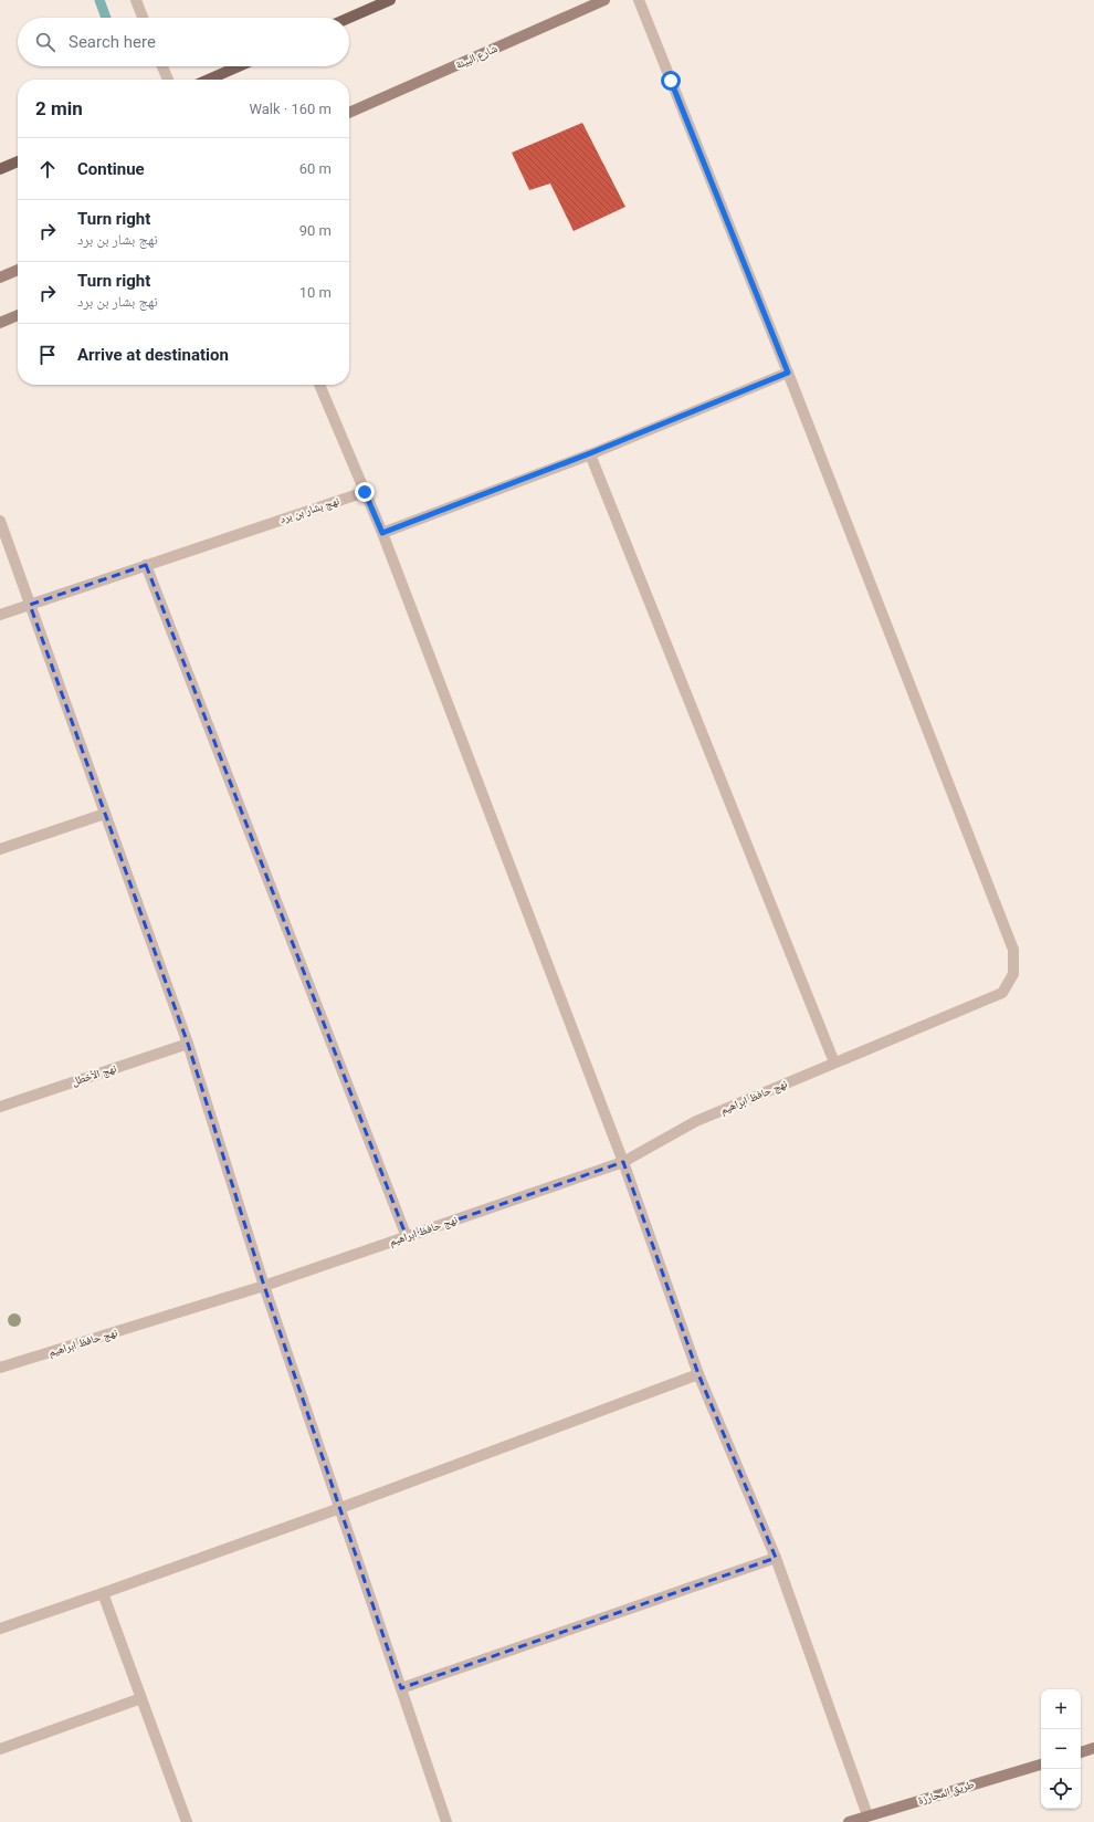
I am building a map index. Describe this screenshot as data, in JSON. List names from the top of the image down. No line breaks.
{"streets":{"street":["شارع البيئة","نهج بشار بن برد","نهج الأخطل","نهج حافظ ابراهيم","طريق المحارزة"]},"page":{"search":"Search here","heading":["2 min","Walk · 160 m"],"list":[["Continue","60 m"],["Turn right","نهج بشار بن برد","90 m"],["Turn right","نهج بشار بن برد","10 m"],"Arrive at destination"],"map_buttons":["+","−"]}}
